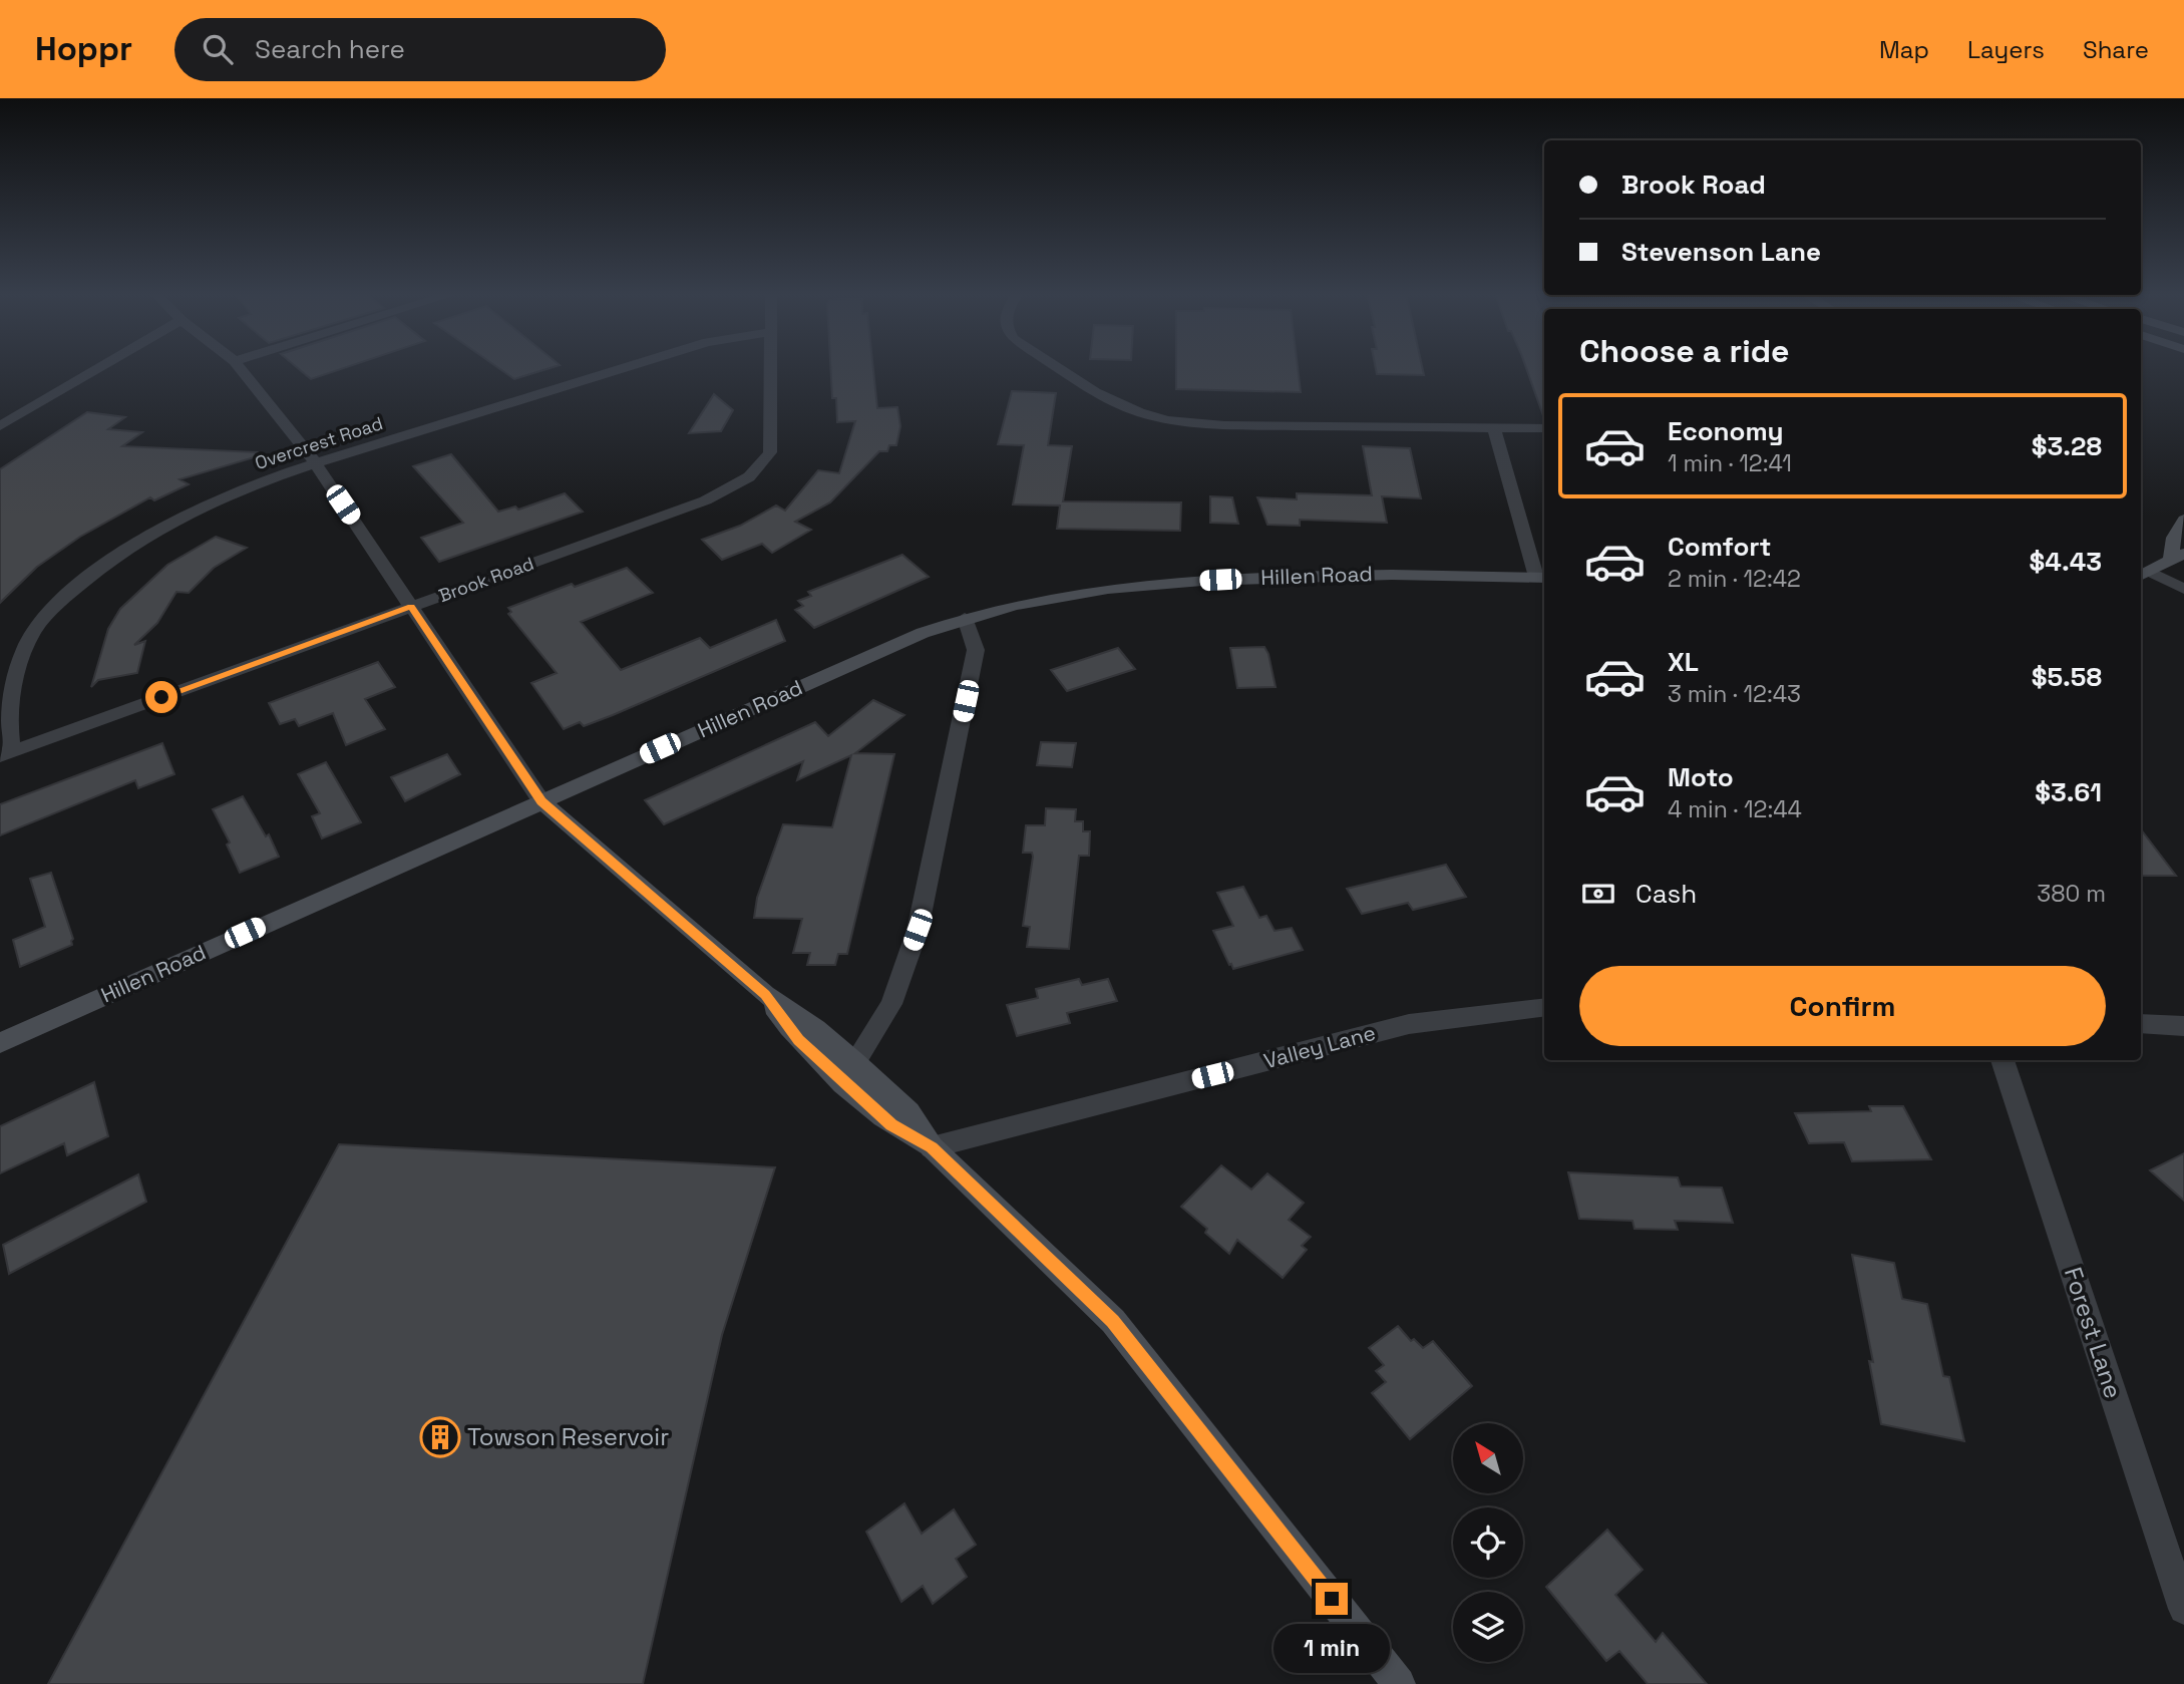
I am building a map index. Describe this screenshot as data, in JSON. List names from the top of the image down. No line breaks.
{"streets":{"street":["Overcrest Road","Hillen Road","Brook Road","Valley Lane","Forest Lane"]},"crossings":[["Overcrest Road","Brook Road"]],"places":{"building":["Towson Reservoir"]},"north":"top left","page":{"header":"Hoppr","search":"Search here","nav":["Map","Layers","Share"],"banner":["Brook Road","Stevenson Lane"],"heading":"Choose a ride","list":[{"name":"Economy","note":"1 min · 12:41","value":"$3.28"},{"name":"Comfort","note":"2 min · 12:42","value":"$4.43"},{"name":"XL","note":"3 min · 12:43","value":"$5.58"},{"name":"Moto","note":"4 min · 12:44","value":"$3.61"}],"pay":["Cash","380 m"],"buttons":"Confirm","bubble":"1 min"}}
